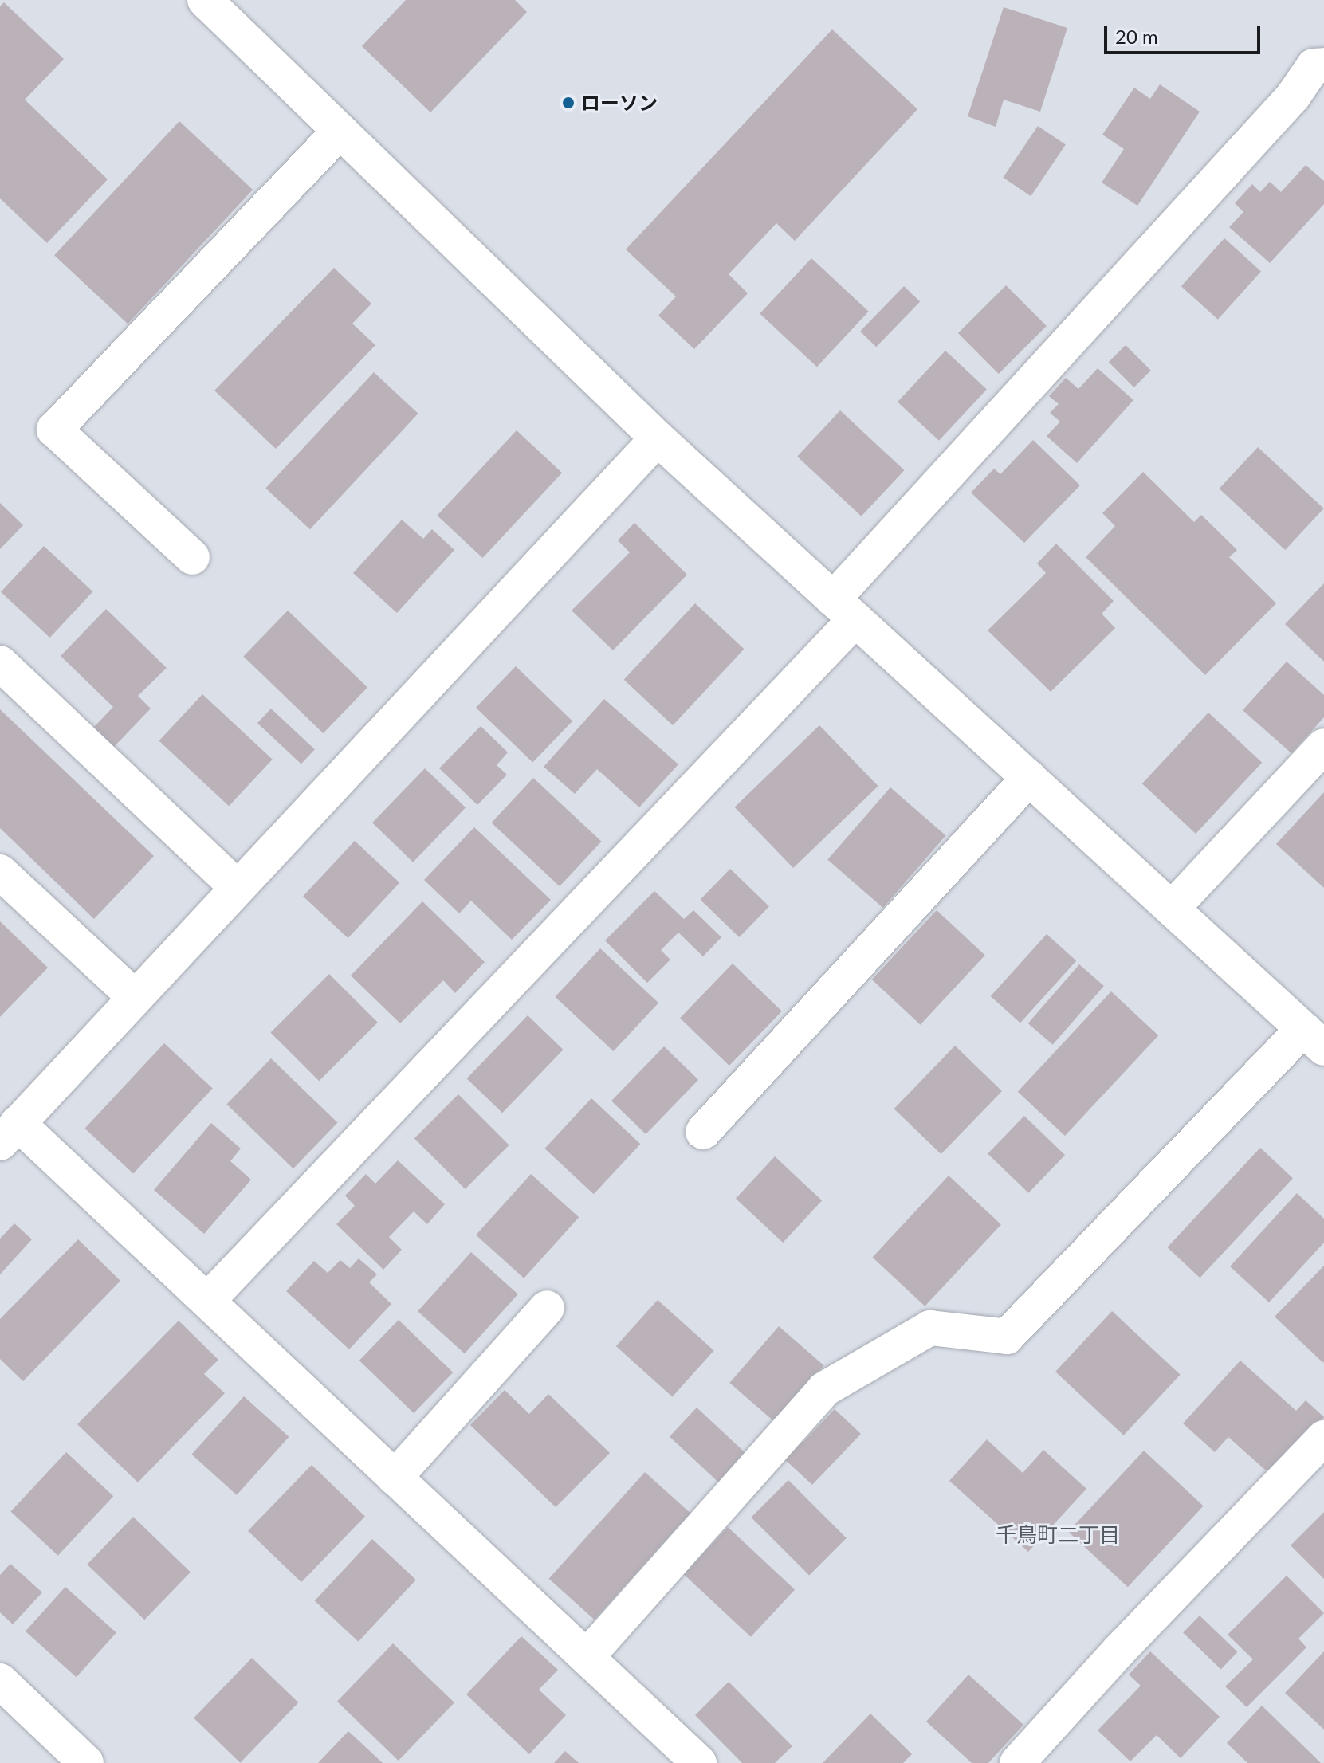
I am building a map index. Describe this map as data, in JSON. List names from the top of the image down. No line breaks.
{"districts":["千鳥町二丁目"],"places":["ローソン"],"scale_bar":"20 m"}
